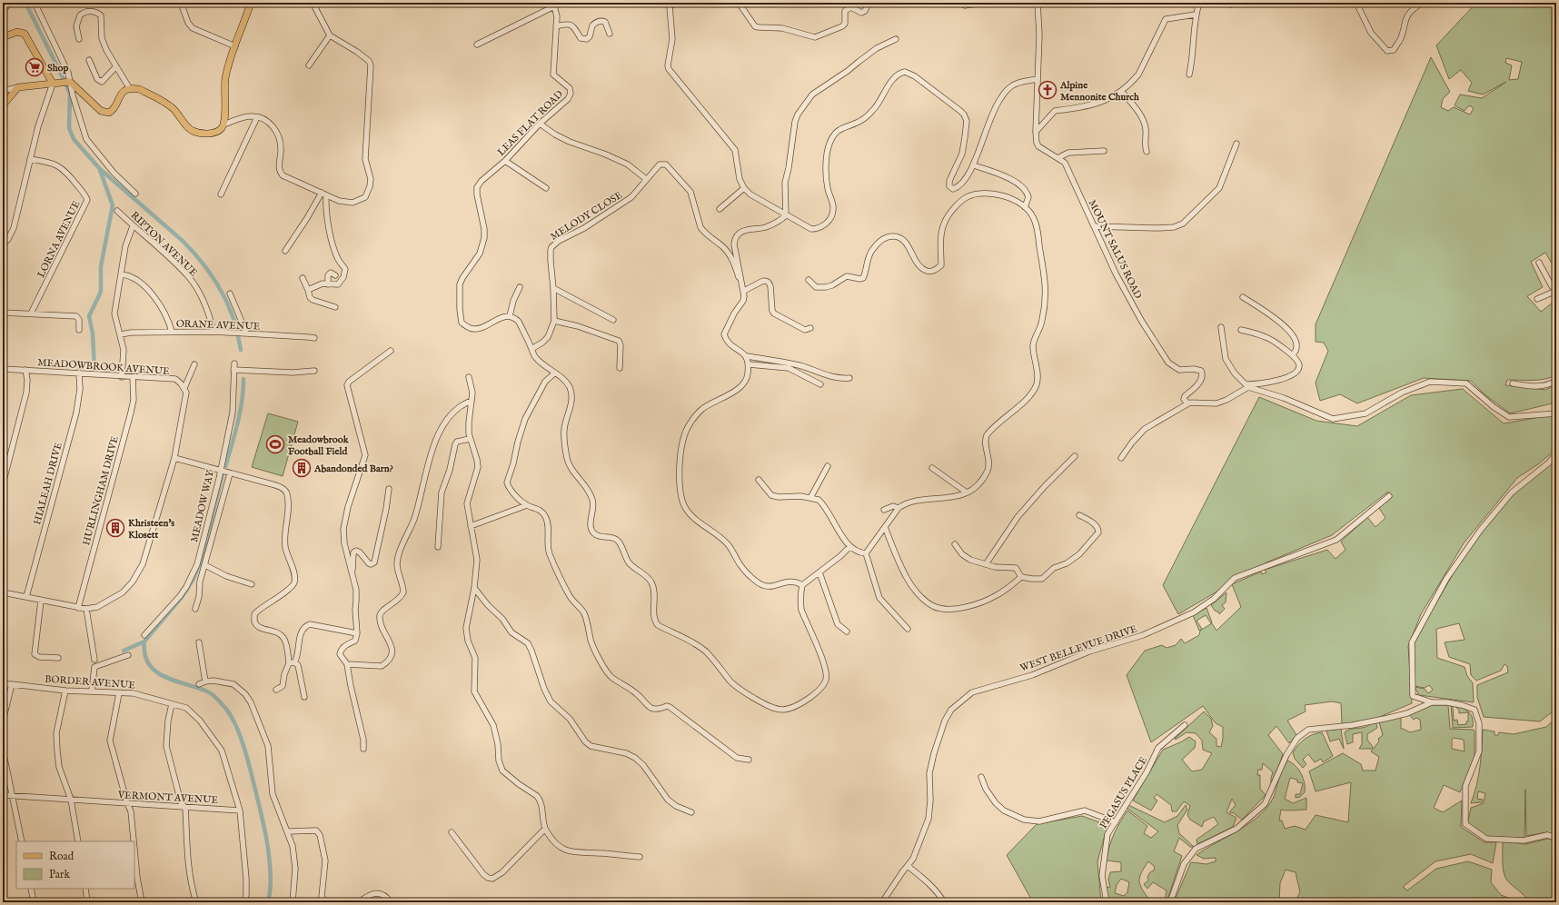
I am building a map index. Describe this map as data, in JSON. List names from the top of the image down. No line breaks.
{"streets":{"street":["LEAS FLAT ROAD","MELODY CLOSE","LORNA AVENUE","RIPTON AVENUE","MOUNT SALUS ROAD","ORANE AVENUE","MEADOWBROOK AVENUE","HIALEAH DRIVE","HURLINGHAM DRIVE","MEADOW WAY","WEST BELLEVUE DRIVE","BORDER AVENUE","PEGASUS PLACE","VERMONT AVENUE"]},"crossings":[["RIPTON AVENUE","ORANE AVENUE"],["MEADOWBROOK AVENUE","HIALEAH DRIVE"],["MEADOWBROOK AVENUE","HURLINGHAM DRIVE"],["BORDER AVENUE","VERMONT AVENUE"]],"places":{"supermarket":["Shop"],"church":["Alpine Mennonite Church"],"sports":["Meadowbrook Football Field"],"building":["Abandonded Barn?","Khristeen's Klosett"]},"legend":["Road","Park"]}
